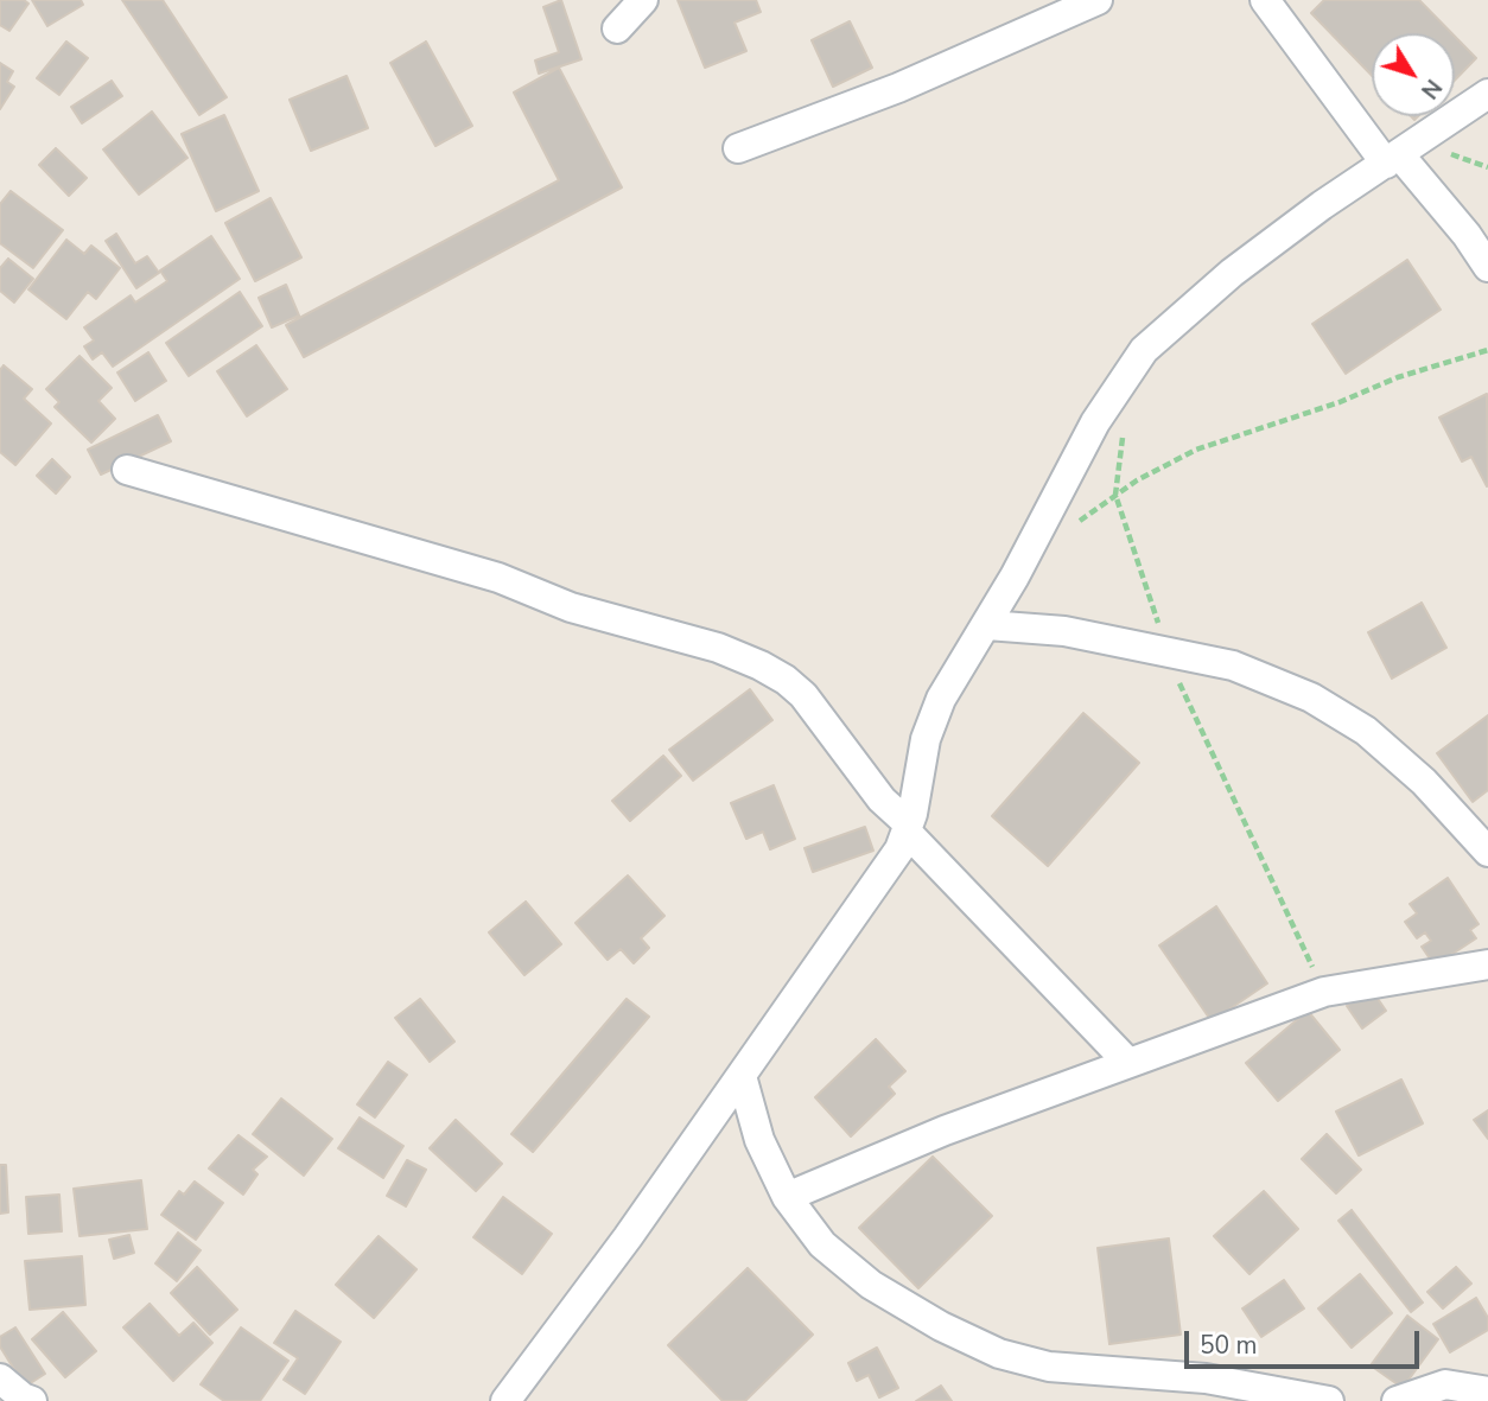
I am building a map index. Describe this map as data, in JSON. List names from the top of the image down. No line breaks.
{"scale_bar":"50 m","north":"bottom right"}
